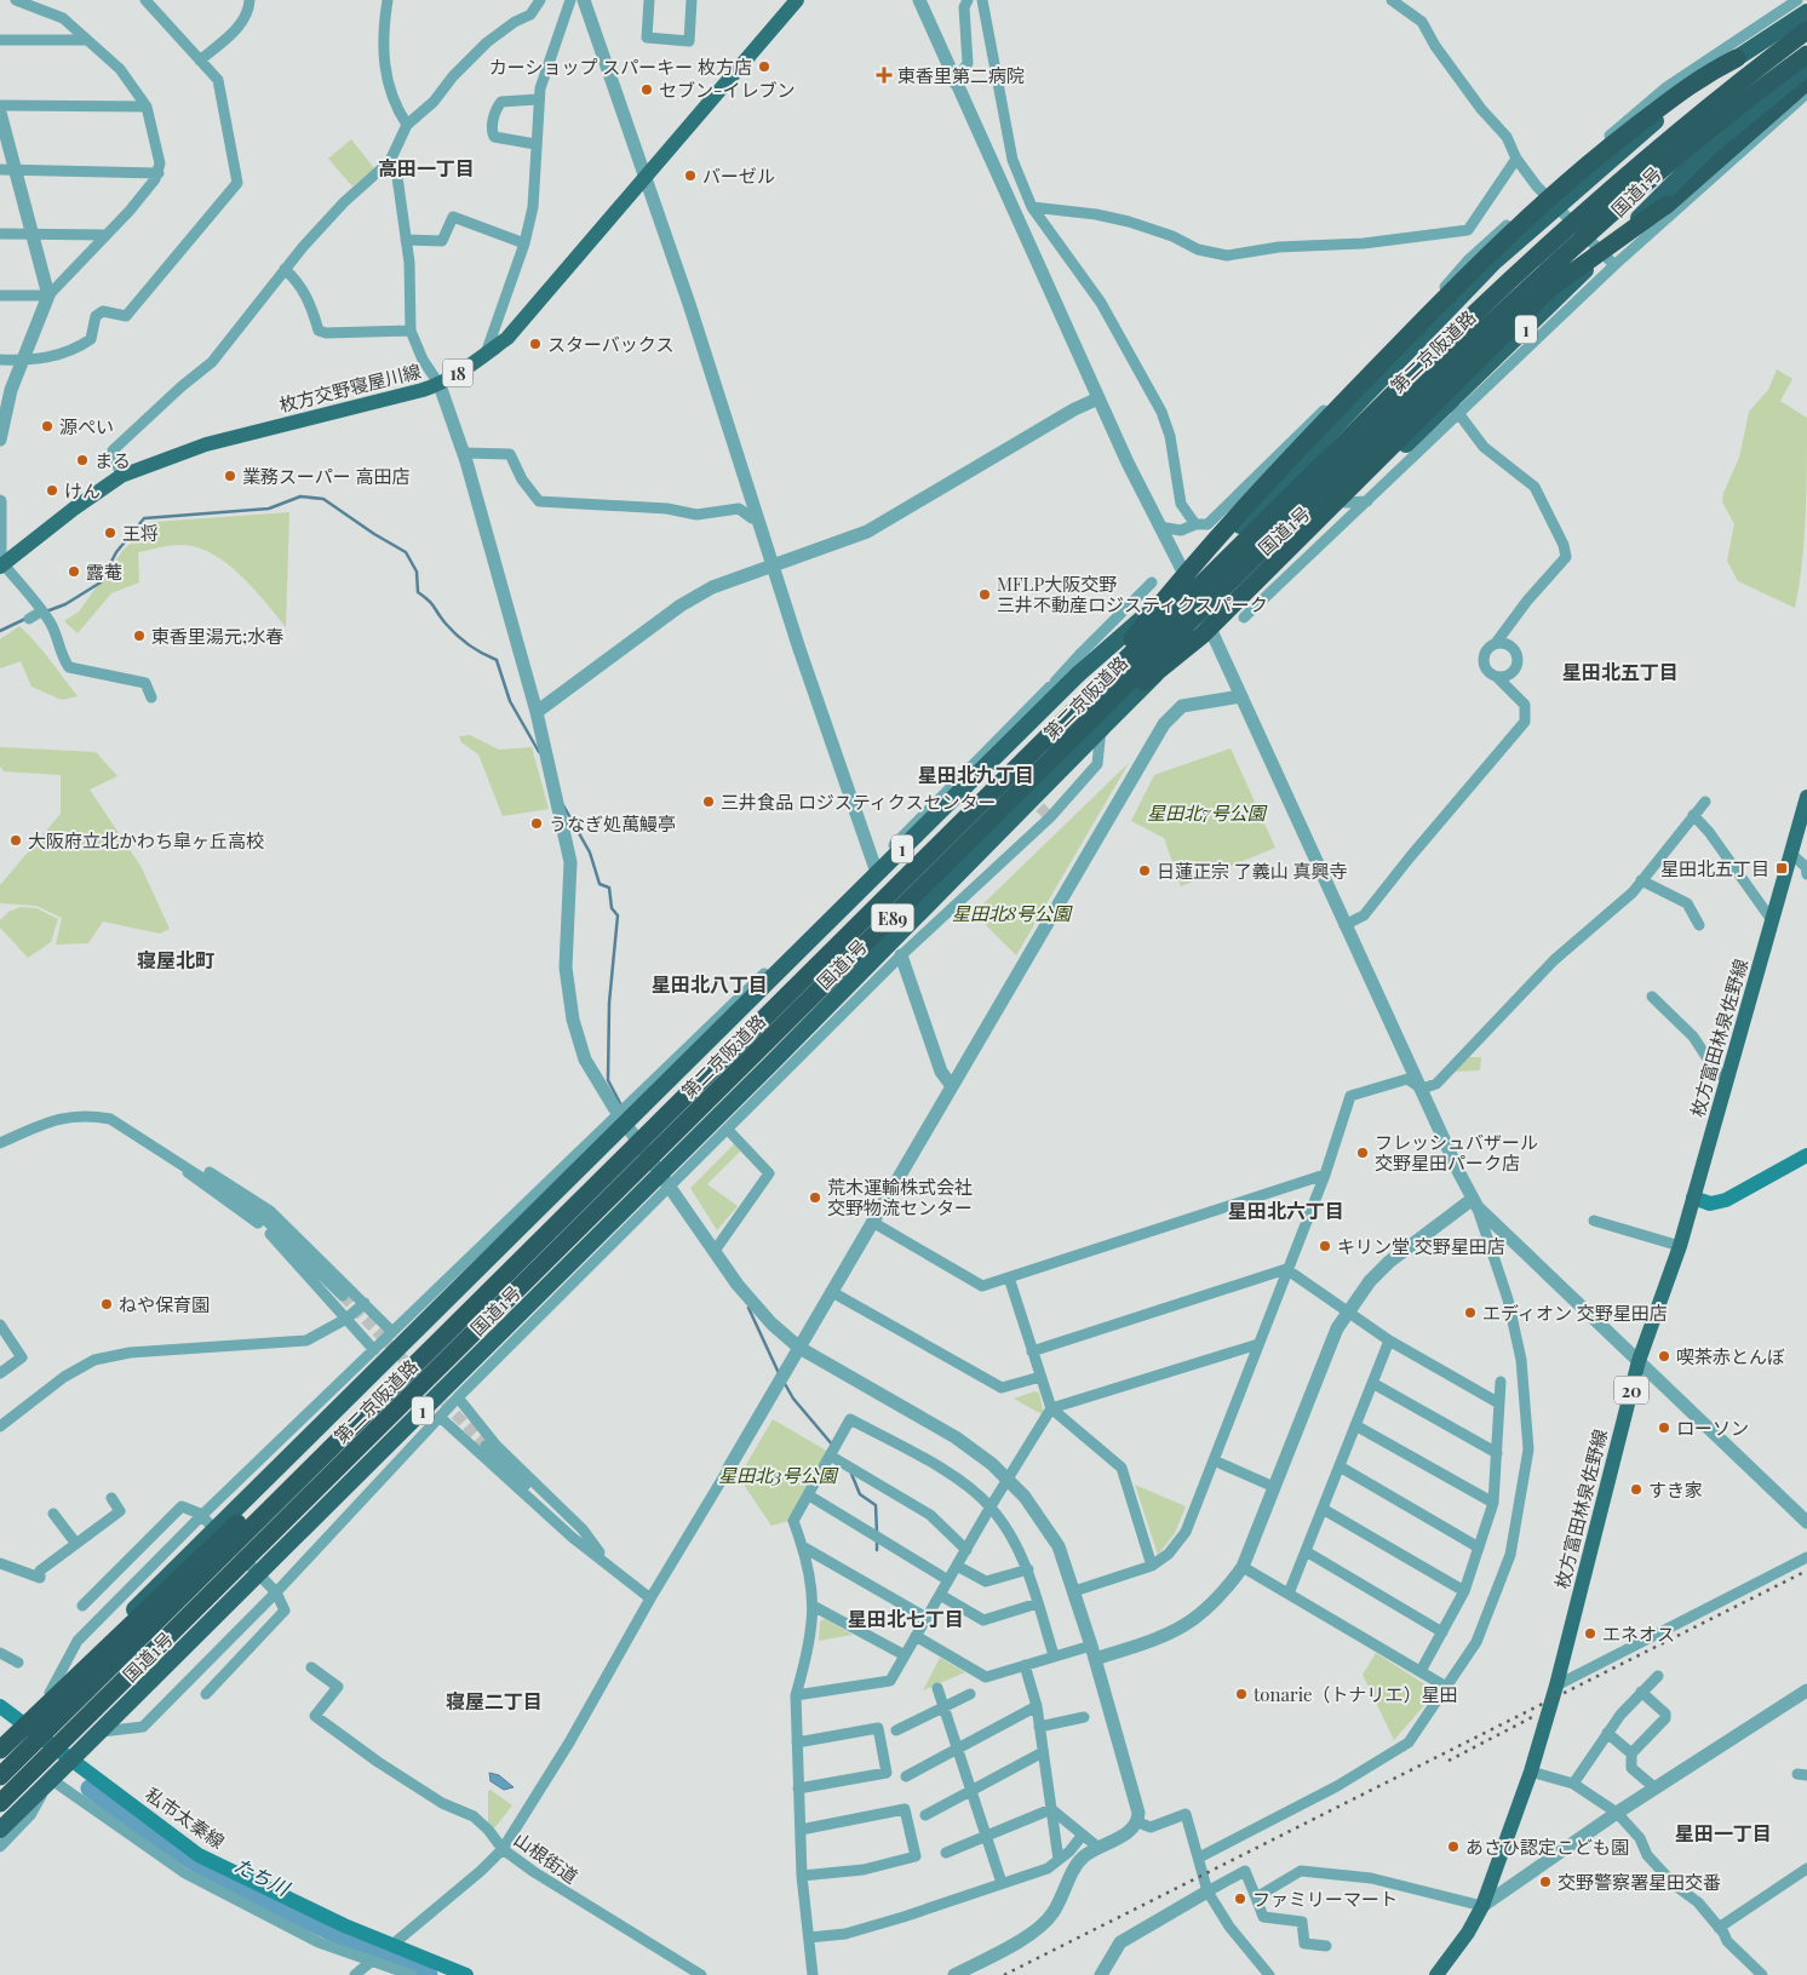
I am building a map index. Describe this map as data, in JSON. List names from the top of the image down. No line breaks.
{"streets":{"highway":["国道1号","1","第二京阪道路","E89"],"main road":["18","枚方交野寝屋川線","枚方富田林泉佐野線","20","私市太秦線"],"street":["山根街道"]},"crossings":[["国道1号","第二京阪道路"],["国道1号","私市太秦線"]],"districts":["高田一丁目","星田北五丁目","星田北九丁目","寝屋北町","星田北八丁目","星田北六丁目","星田北七丁目","寝屋二丁目","星田一丁目"],"water":["たち川"],"parks":["星田北7号公園","星田北8号公園","星田北3号公園"],"places":{"other":["カーショップ スパーキー 枚方店","セブン-イレブン","バーゼル","スターバックス","源ぺい","まる","業務スーパー 高田店","けん","王将","露菴","MFLP大阪交野 三井不動産ロジスティクスパーク","東香里湯元;水春","三井食品 ロジスティクスセンター","うなぎ処萬鰻亭","大阪府立北かわち皐ヶ丘高校","日蓮正宗 了義山 真興寺","フレッシュバザール 交野星田パーク店","荒木運輸株式会社 交野物流センター","キリン堂 交野星田店","ねや保育園","エディオン 交野星田店","喫茶赤とんぼ","ローソン","すき家","エネオス","tonarie（トナリエ）星田","あさひ認定こども園","交野警察署星田交番","ファミリーマート"],"health":["東香里第二病院"],"transit":["星田北五丁目"]}}
